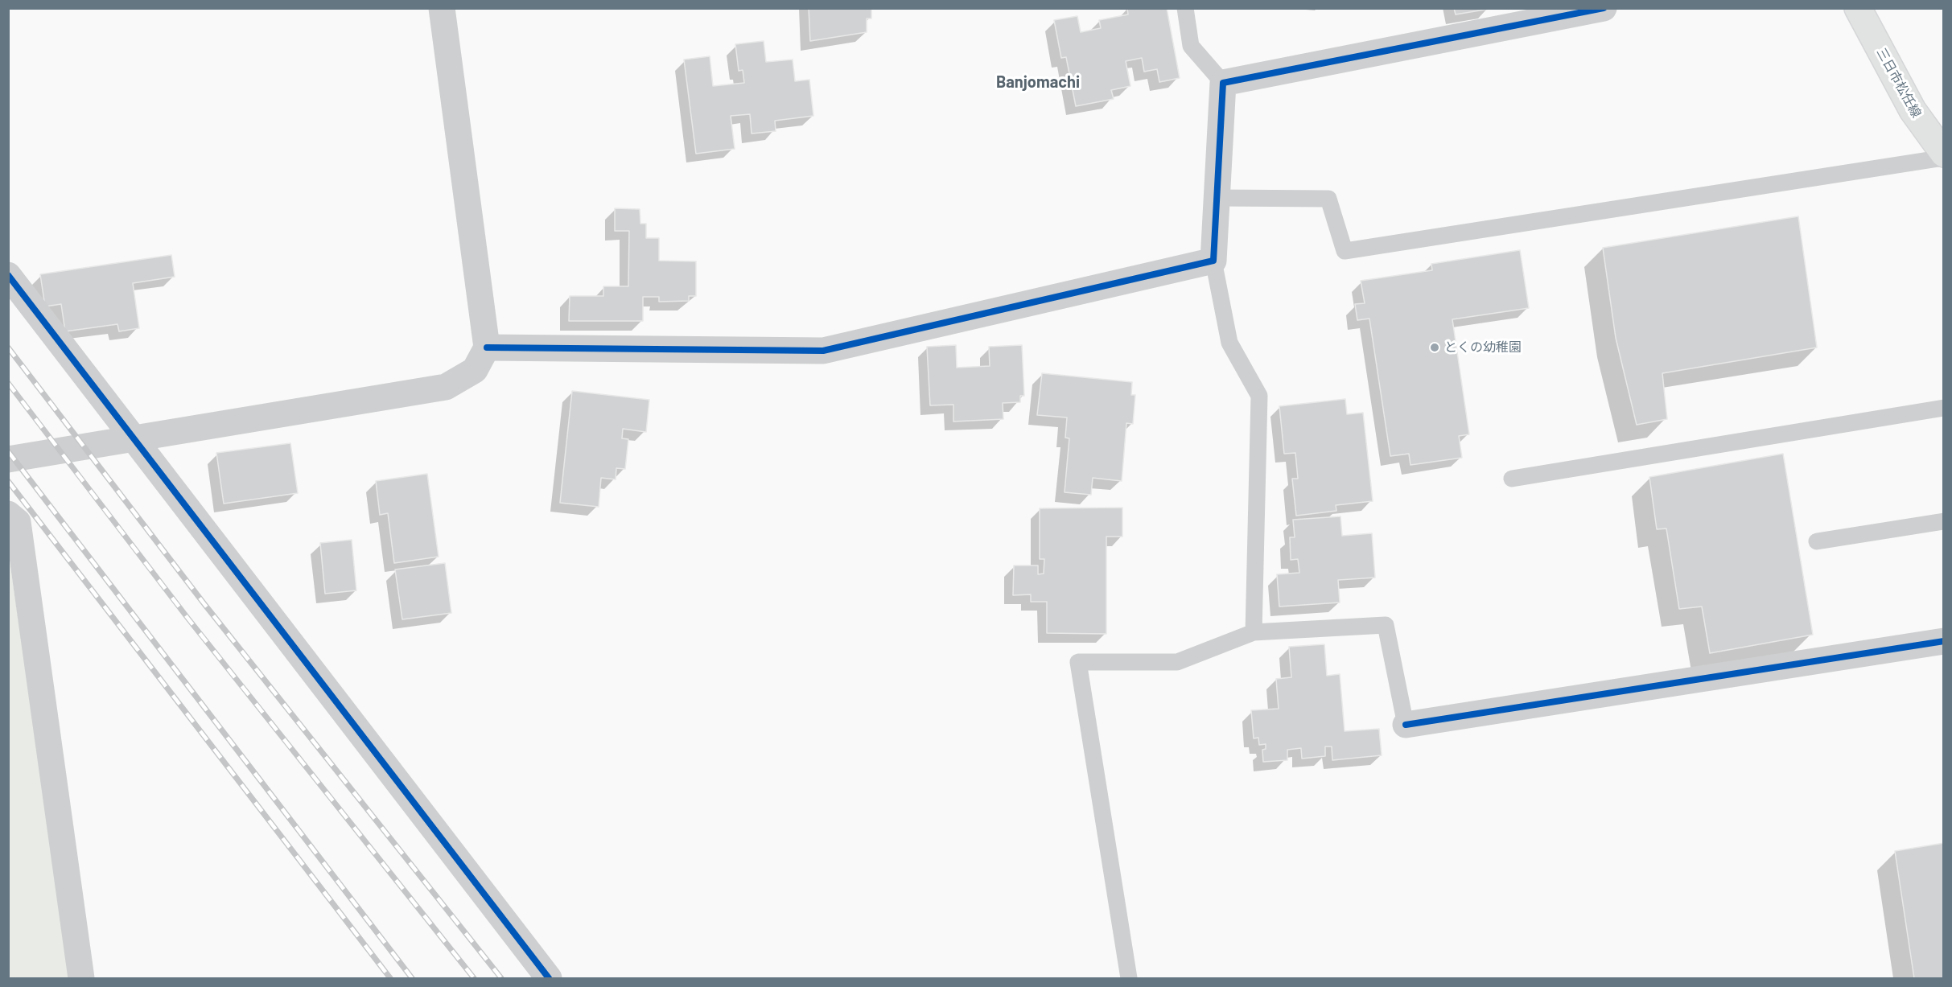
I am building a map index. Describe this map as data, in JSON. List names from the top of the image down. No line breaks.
{"streets":{"main road":["三日市松任線"]},"districts":["Banjomachi"],"places":["とくの幼稚園"]}
